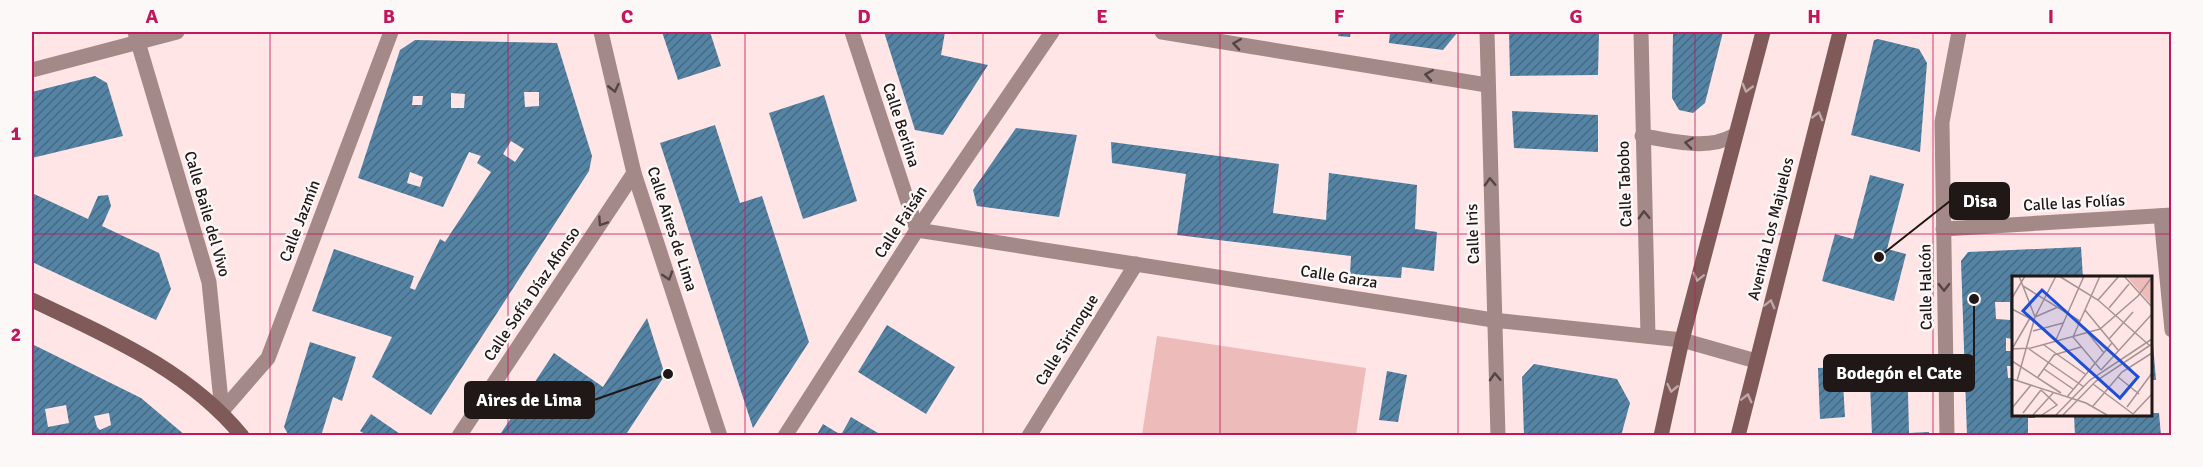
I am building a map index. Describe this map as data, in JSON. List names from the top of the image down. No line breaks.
{"streets":{"street":["Calle Berlina","Calle Tabobo","Calle las Folías","Calle Baile del Vivo","Calle Jazmín","Calle Faisán","Calle Aires de Lima","Avenida Los Majuelos","Calle Iris","Calle Garza","Calle Halcón","Calle Sofía Díaz Afonso","Calle Sirinoque"]},"crossings":[["Calle Berlina","Calle Faisán"],["Calle Berlina","Calle Garza"],["Calle Tabobo","Calle Garza"],["Calle las Folías","Calle Halcón"],["Calle Baile del Vivo","Calle Jazmín"],["Calle Faisán","Calle Garza"],["Calle Aires de Lima","Calle Sofía Díaz Afonso"],["Avenida Los Majuelos","Calle Garza"],["Calle Iris","Calle Garza"],["Calle Garza","Calle Sirinoque"]],"one_way":["Calle Aires de Lima","Calle Iris","Calle Halcón","Calle Sofía Díaz Afonso"],"places":["Disa","Bodegón el Cate","Aires de Lima"],"grid":{"columns":["A","B","C","D","E","F","G","H","I"],"rows":["1","2"]}}
